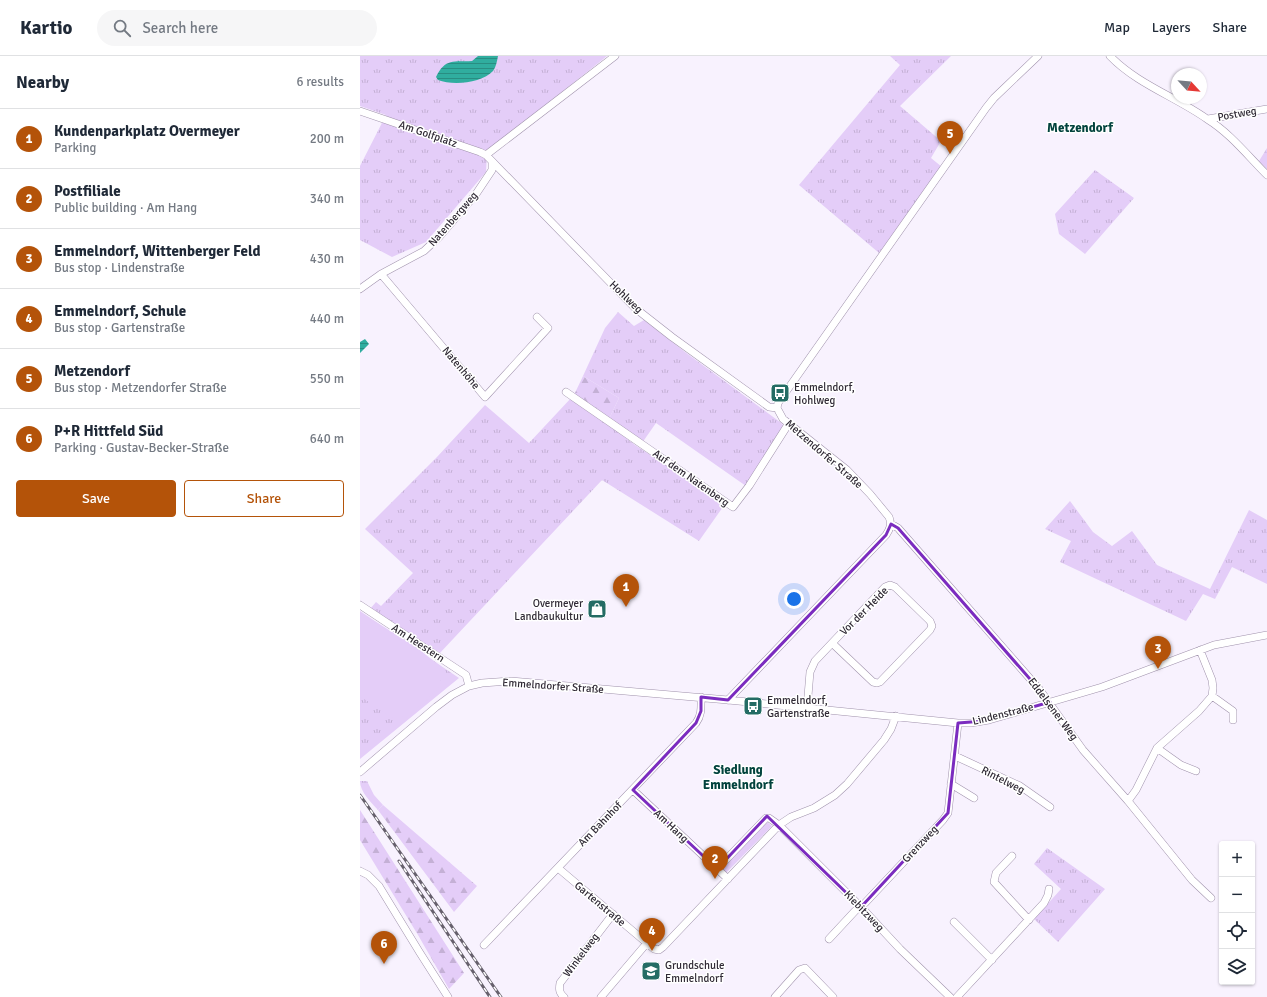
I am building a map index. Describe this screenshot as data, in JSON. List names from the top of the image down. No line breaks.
{"streets":{"street":["Postweg","Am Golfplatz","Natenbergweg","Hohlweg","Natenhöhe","Metzendorfer Straße","Auf dem Natenberg","Vor der Heide","Am Heestern","Emmelndorfer Straße","Eddelsener Weg","Lindenstraße","Rintelweg","Am Bahnhof","Am Hang","Grenzweg","Gartenstraße","Kiebitzweg","Winkelweg"]},"crossings":[["Natenbergweg","Hohlweg"],["Natenbergweg","Natenhöhe"],["Hohlweg","Metzendorfer Straße"],["Metzendorfer Straße","Auf dem Natenberg"],["Metzendorfer Straße","Eddelsener Weg"],["Vor der Heide","Lindenstraße"],["Am Heestern","Emmelndorfer Straße"],["Emmelndorfer Straße","Lindenstraße"],["Emmelndorfer Straße","Am Bahnhof"],["Eddelsener Weg","Lindenstraße"],["Lindenstraße","Grenzweg"],["Lindenstraße","Gartenstraße"],["Rintelweg","Grenzweg"],["Am Bahnhof","Am Hang"],["Am Bahnhof","Gartenstraße"],["Am Hang","Gartenstraße"],["Grenzweg","Kiebitzweg"],["Gartenstraße","Kiebitzweg"],["Gartenstraße","Winkelweg"]],"districts":["Metzendorf","Siedlung Emmelndorf"],"places":{"bus stop":["Emmelndorf, Hohlweg","Emmelndorf, Gartenstraße"],"shop":["Overmeyer Landbaukultur"],"school or university":["Grundschule Emmelndorf"]},"north":"bottom right","page":{"header":"Kartio","search":"Search here","nav":["Map","Layers","Share"],"heading":["Nearby","6 results"],"list":[{"mark":"1","name":"Kundenparkplatz Overmeyer","note":"Parking","value":"200 m"},{"mark":"2","name":"Postfiliale","note":"Public building · Am Hang","value":"340 m"},{"mark":"3","name":"Emmelndorf, Wittenberger Feld","note":"Bus stop · Lindenstraße","value":"430 m"},{"mark":"4","name":"Emmelndorf, Schule","note":"Bus stop · Gartenstraße","value":"440 m"},{"mark":"5","name":"Metzendorf","note":"Bus stop · Metzendorfer Straße","value":"550 m"},{"mark":"6","name":"P+R Hittfeld Süd","note":"Parking · Gustav-Becker-Straße","value":"640 m"}],"pins":["5","1","3","2","4","6"],"buttons":["Save","Share"],"map_buttons":["+","−"]}}
